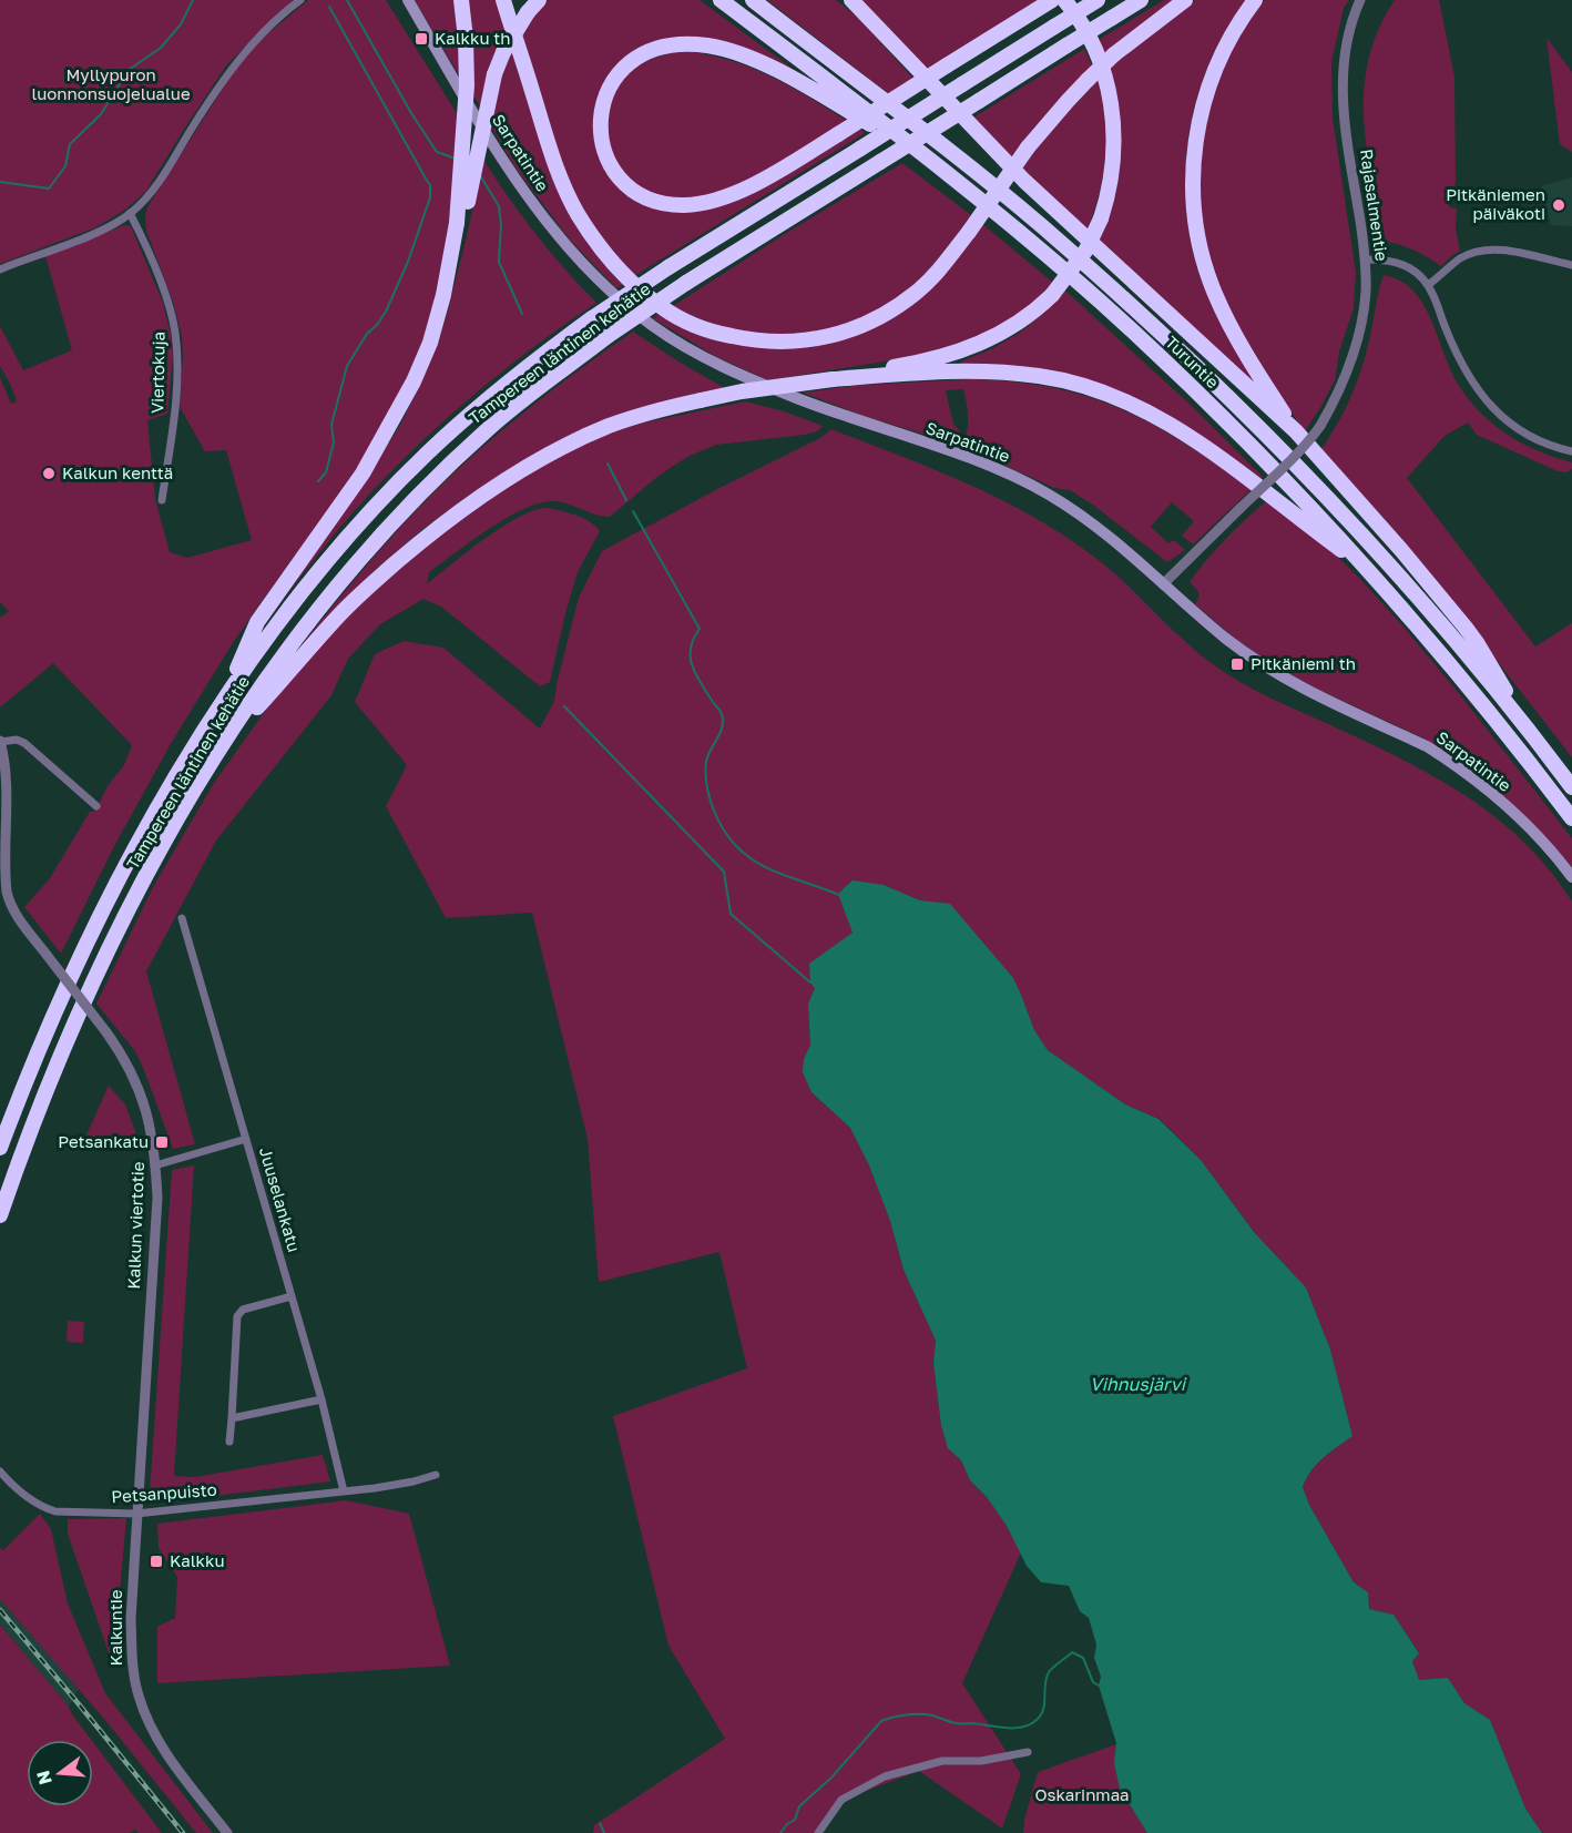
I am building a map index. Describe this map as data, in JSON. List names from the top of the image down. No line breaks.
{"streets":{"highway":["Tampereen läntinen kehätie","Turuntie"],"main road":["Sarpatintie"],"street":["Rajasalmentie","Viertokuja","Juuselankatu","Kalkun viertotie","Petsanpuisto","Kalkuntie"]},"crossings":[["Sarpatintie","Rajasalmentie"],["Juuselankatu","Petsanpuisto"],["Kalkun viertotie","Petsanpuisto"],["Kalkun viertotie","Kalkuntie"],["Petsanpuisto","Kalkuntie"]],"water":["Vihnusjärvi"],"parks":["Myllypuron luonnonsuojelualue","Oskarinmaa"],"places":{"transit":["Kalkku th","Pitkäniemi th","Petsankatu","Kalkku"],"other":["Pitkäniemen päiväkoti","Kalkun kenttä"]},"north":"left"}
